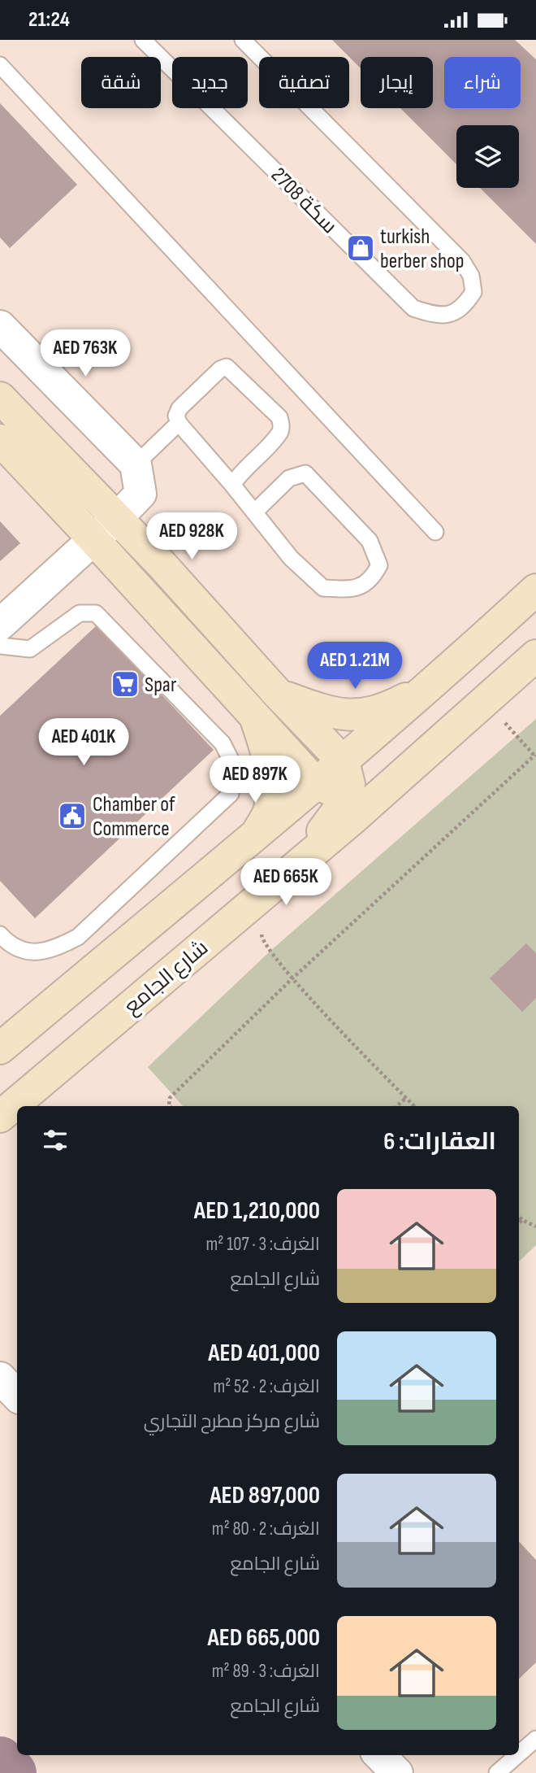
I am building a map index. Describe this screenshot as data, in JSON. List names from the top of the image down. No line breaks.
{"streets":{"main road":["شارع الجامع"],"lane":["سكة 2708"]},"places":{"shop":["turkish berber shop"],"supermarket":["Spar"],"public building":["Chamber of Commerce"]},"page":{"status":"21:24","chip":["شراء","إيجار","تصفية","جديد","شقة"],"price":["AED 763K","AED 928K","AED 1.21M","AED 401K","AED 897K","AED 665K"],"heading":"العقارات: 6","list":[{"name":"AED 1,210,000","note":"الغرف: 3 · 107 m² · شارع الجامع"},{"name":"AED 401,000","note":"الغرف: 2 · 52 m² · شارع مركز مطرح التجاري"},{"name":"AED 897,000","note":"الغرف: 2 · 80 m² · شارع الجامع"},{"name":"AED 665,000","note":"الغرف: 3 · 89 m² · شارع الجامع"}]}}
